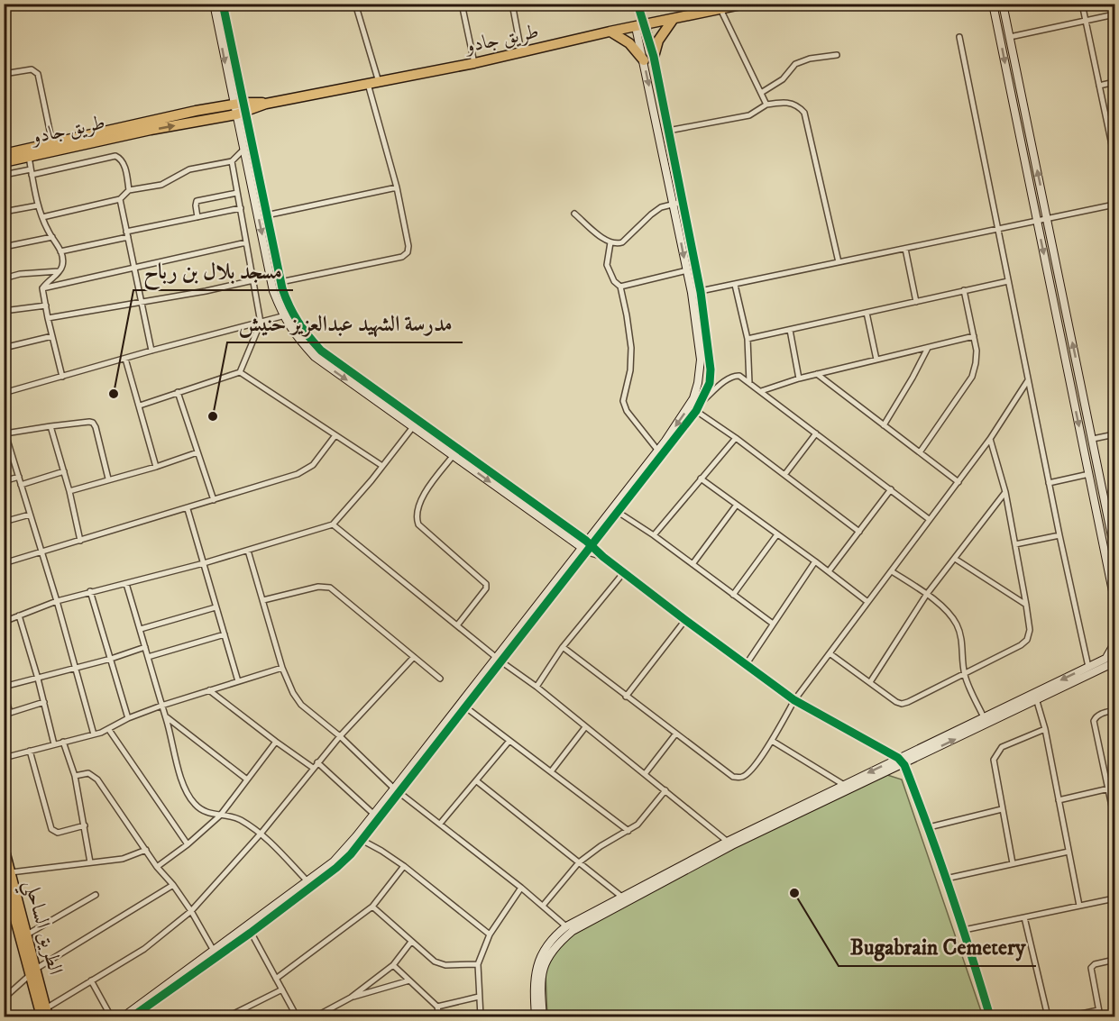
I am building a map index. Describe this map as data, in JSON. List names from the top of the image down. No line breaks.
{"streets":{"highway":["طريق جادو","الطريق الساحلي"]},"places":["مسجد بلال بن رباح","مدرسة الشهيد عبدالعزيز حنيش","Bugabrain Cemetery"]}
